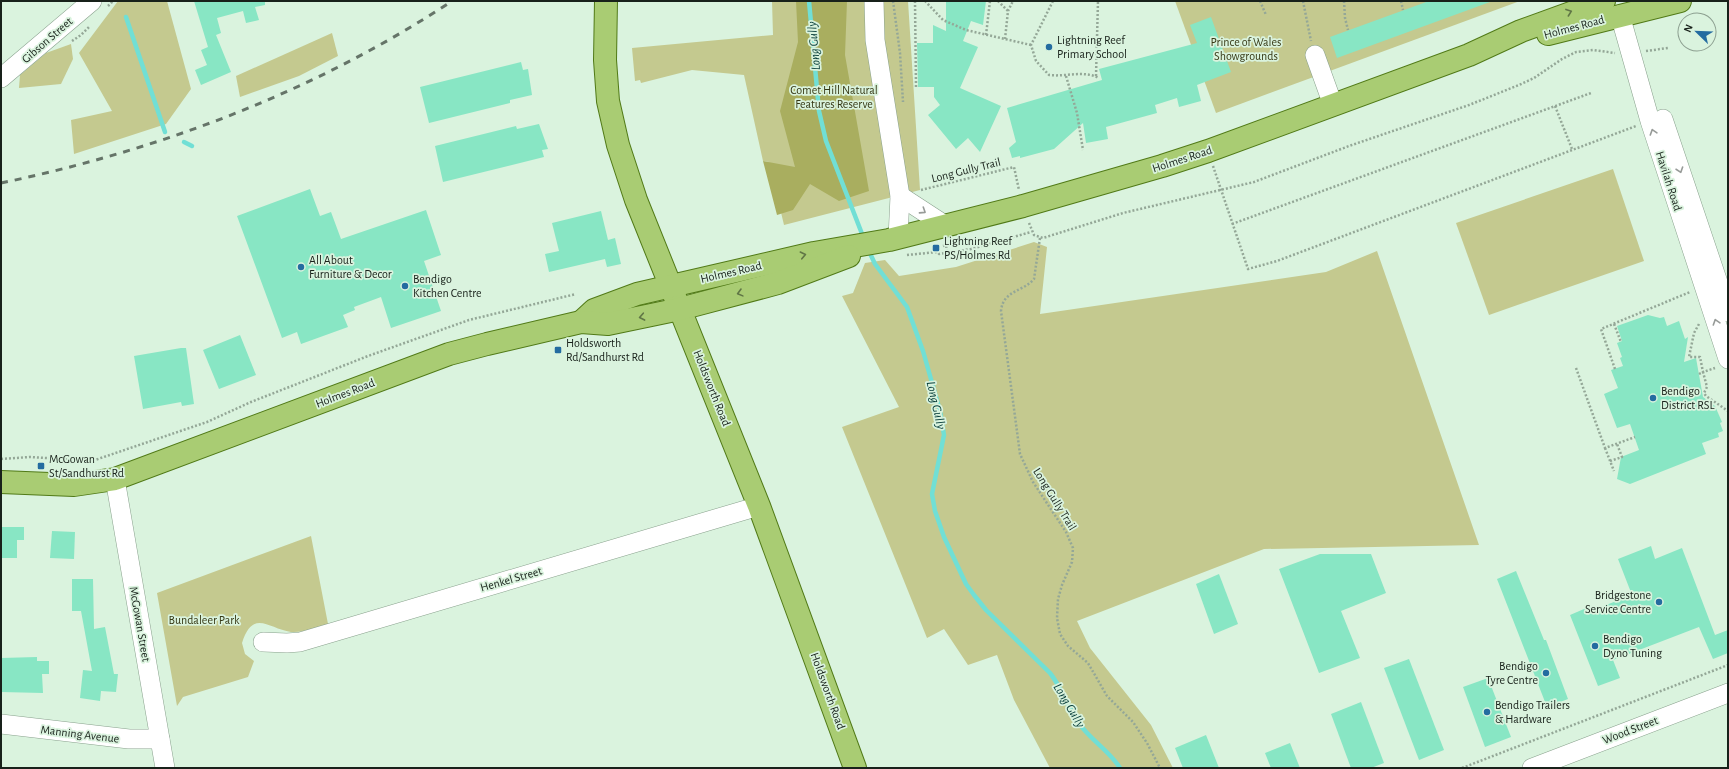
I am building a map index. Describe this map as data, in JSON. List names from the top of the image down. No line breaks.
{"streets":{"main road":["Holmes Road","Holdsworth Road"],"street":["Gibson Street","Havilah Road","Henkel Street","McGowan Street","Wood Street","Manning Avenue"],"path":["Long Gully Trail"]},"crossings":[["Holmes Road","Havilah Road"],["Holmes Road","Holdsworth Road"],["Holmes Road","McGowan Street"],["Holdsworth Road","Henkel Street"],["McGowan Street","Manning Avenue"]],"water":["Long Gully"],"parks":["Prince of Wales Showgrounds","Comet Hill Natural Features Reserve","Bundaleer Park"],"places":{"other":["Lightning Reef Primary School","All About Furniture & Decor","Bendigo Kitchen Centre","Bendigo District RSL","Bridgestone Service Centre","Bendigo Dyno Tuning","Bendigo Tyre Centre","Bendigo Trailers & Hardware"],"transit":["Lightning Reef PS/Holmes Rd","Holdsworth Rd/Sandhurst Rd","McGowan St/Sandhurst Rd"]},"north":"top left"}
